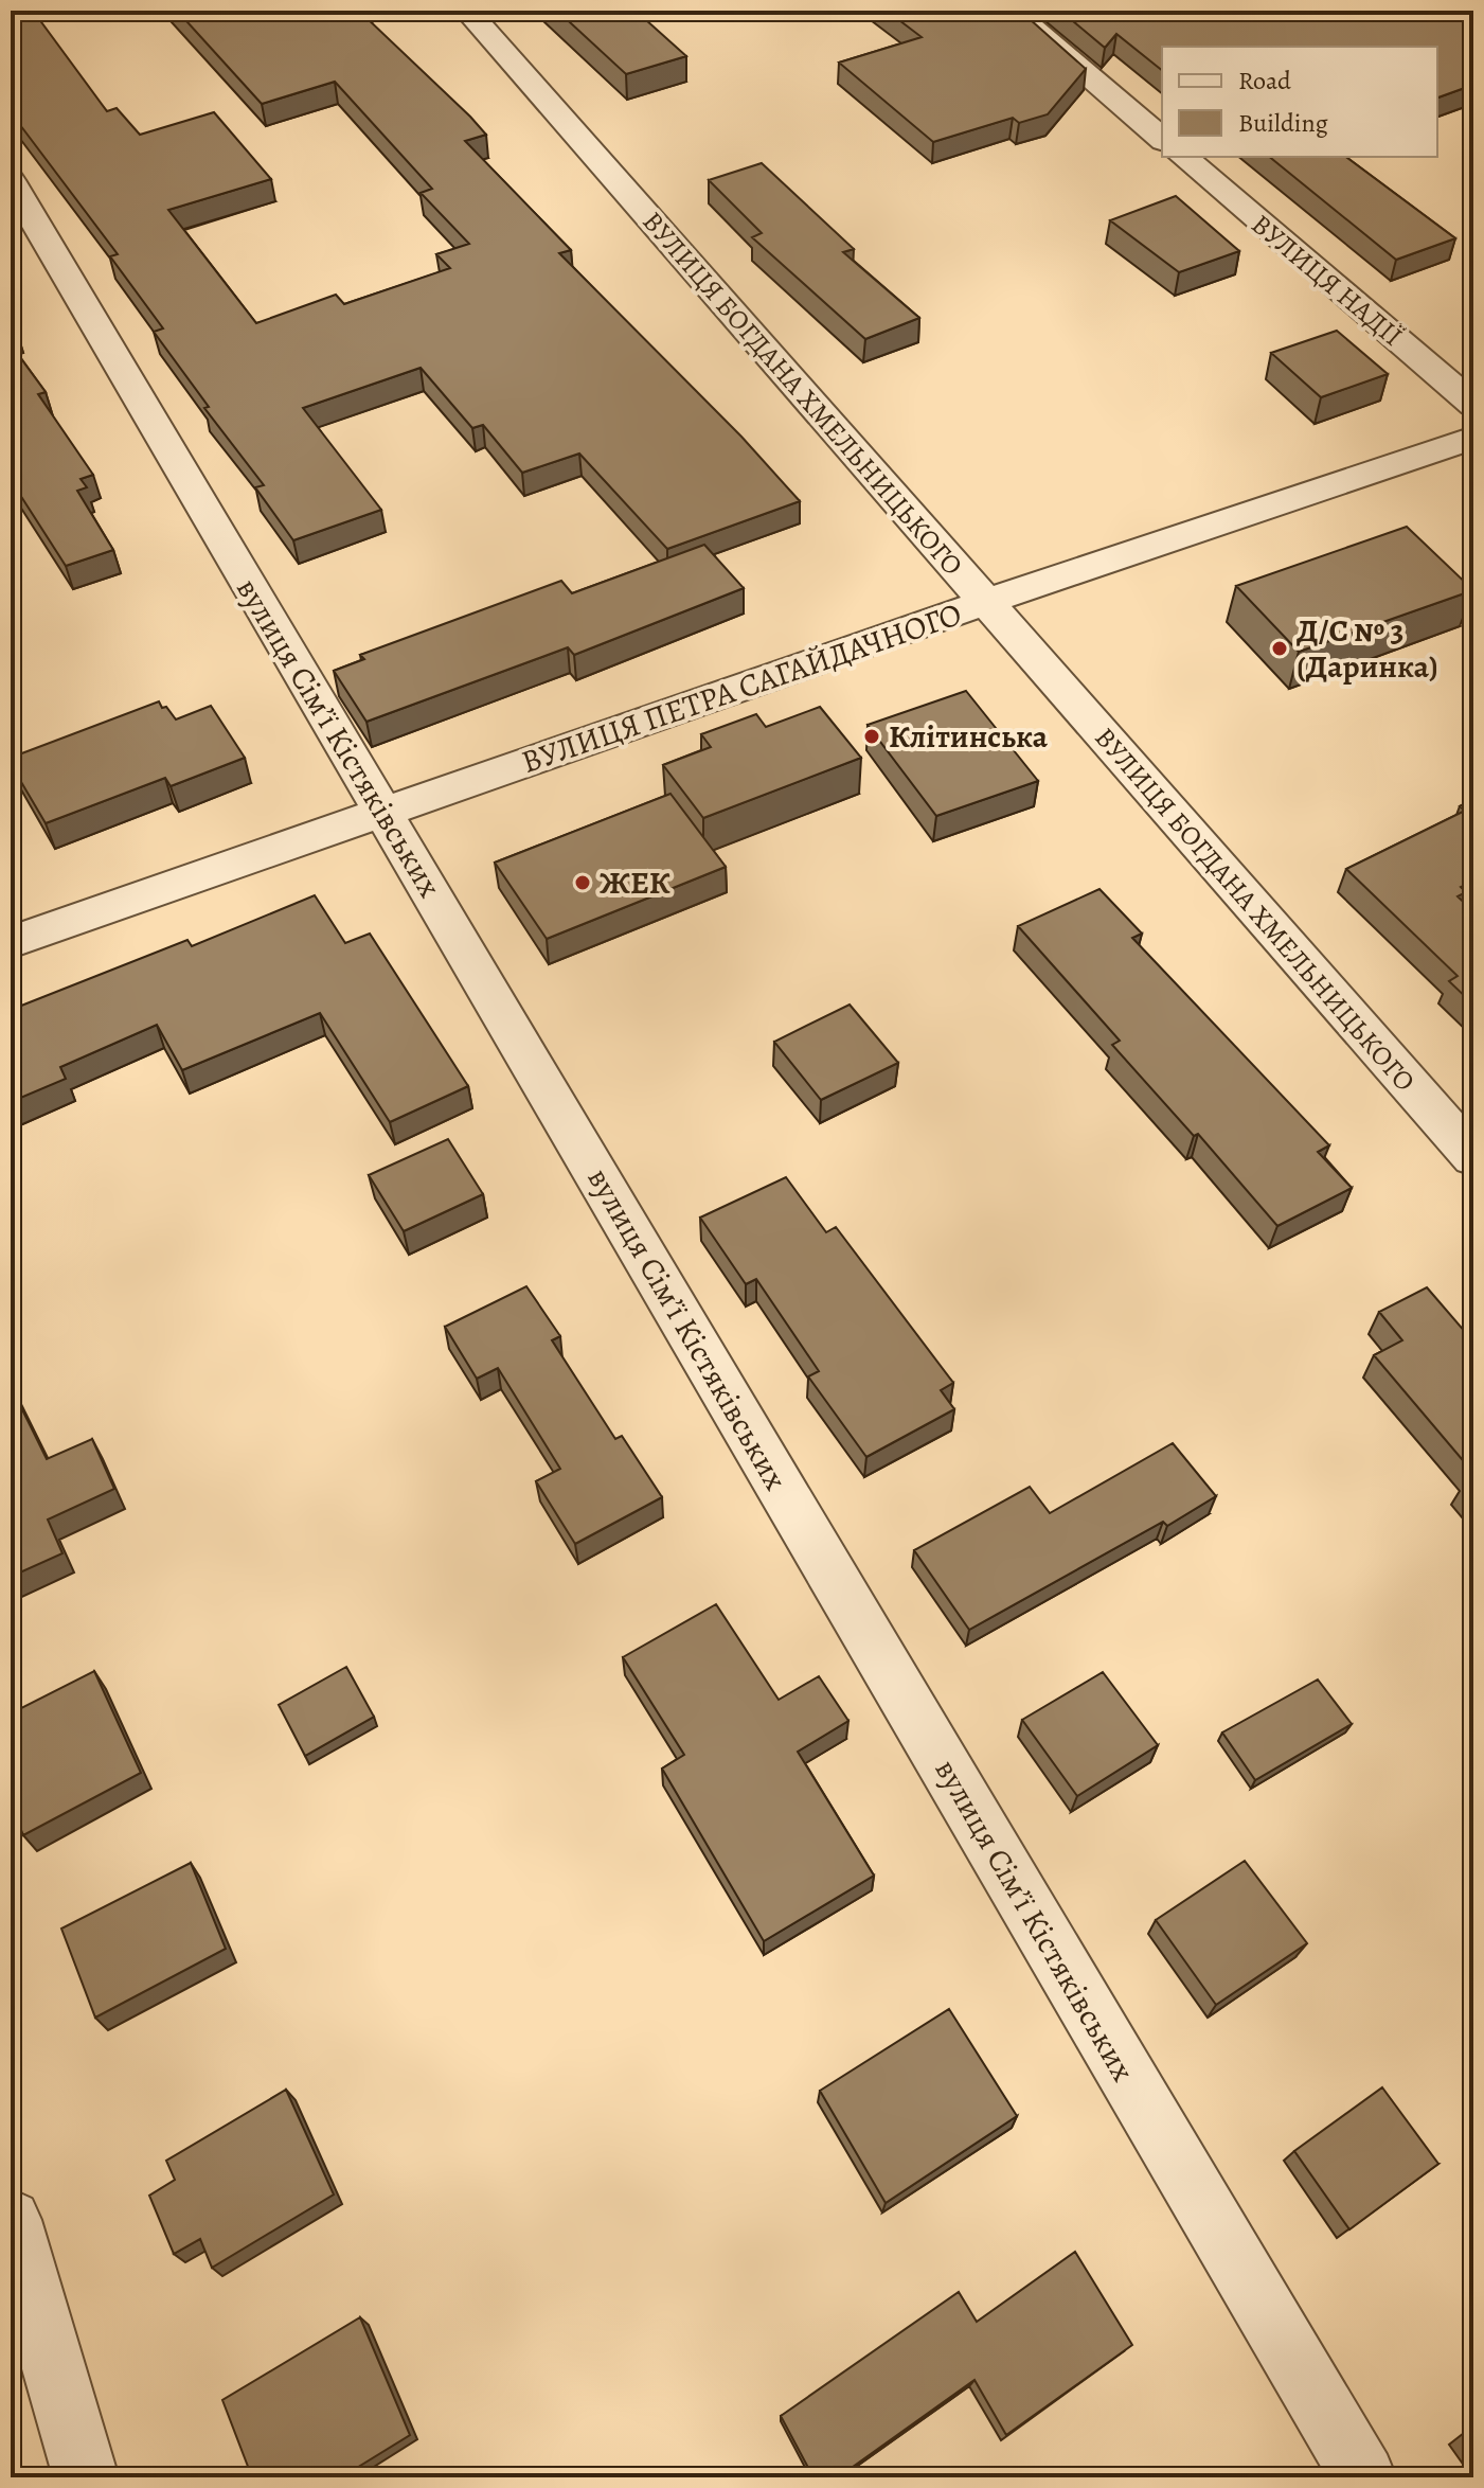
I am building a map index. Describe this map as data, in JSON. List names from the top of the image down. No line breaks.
{"streets":{"street":["ВУЛИЦЯ НАДІЇ","ВУЛИЦЯ БОГДАНА ХМЕЛЬНИЦЬКОГО","ВУЛИЦЯ ПЕТРА САГАЙДАЧНОГО","вулиця Сімʼї Кістяківських"]},"crossings":[["ВУЛИЦЯ БОГДАНА ХМЕЛЬНИЦЬКОГО","ВУЛИЦЯ ПЕТРА САГАЙДАЧНОГО"],["ВУЛИЦЯ ПЕТРА САГАЙДАЧНОГО","вулиця Сімʼї Кістяківських"]],"places":["Д/С № 3 (Даринка)","Клітинська","ЖЕК"],"legend":["Road","Building"]}
